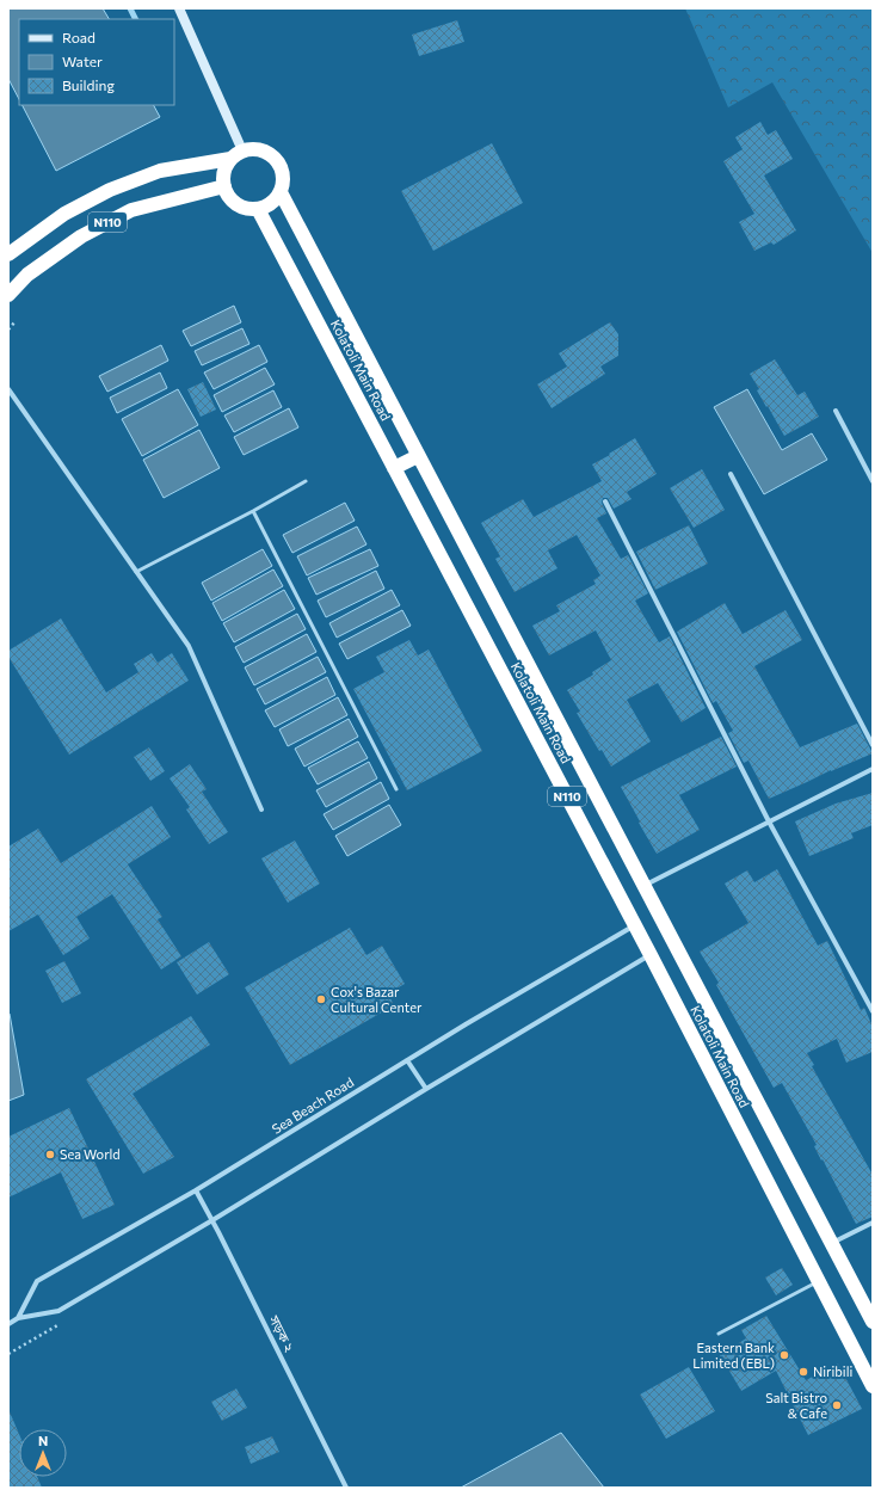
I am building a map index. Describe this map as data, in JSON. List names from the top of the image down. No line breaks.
{"streets":{"highway":["N110","Kolatoli Main Road"],"street":["Sea Beach Road","সড়ক ২"]},"crossings":[["N110","Kolatoli Main Road"],["Kolatoli Main Road","Sea Beach Road"],["Sea Beach Road","সড়ক ২"]],"places":["Cox's Bazar Cultural Center","Sea World","Eastern Bank Limited (EBL)","Niribili","Salt Bistro & Cafe"],"legend":["Road","Water","Building"],"north":"top"}
